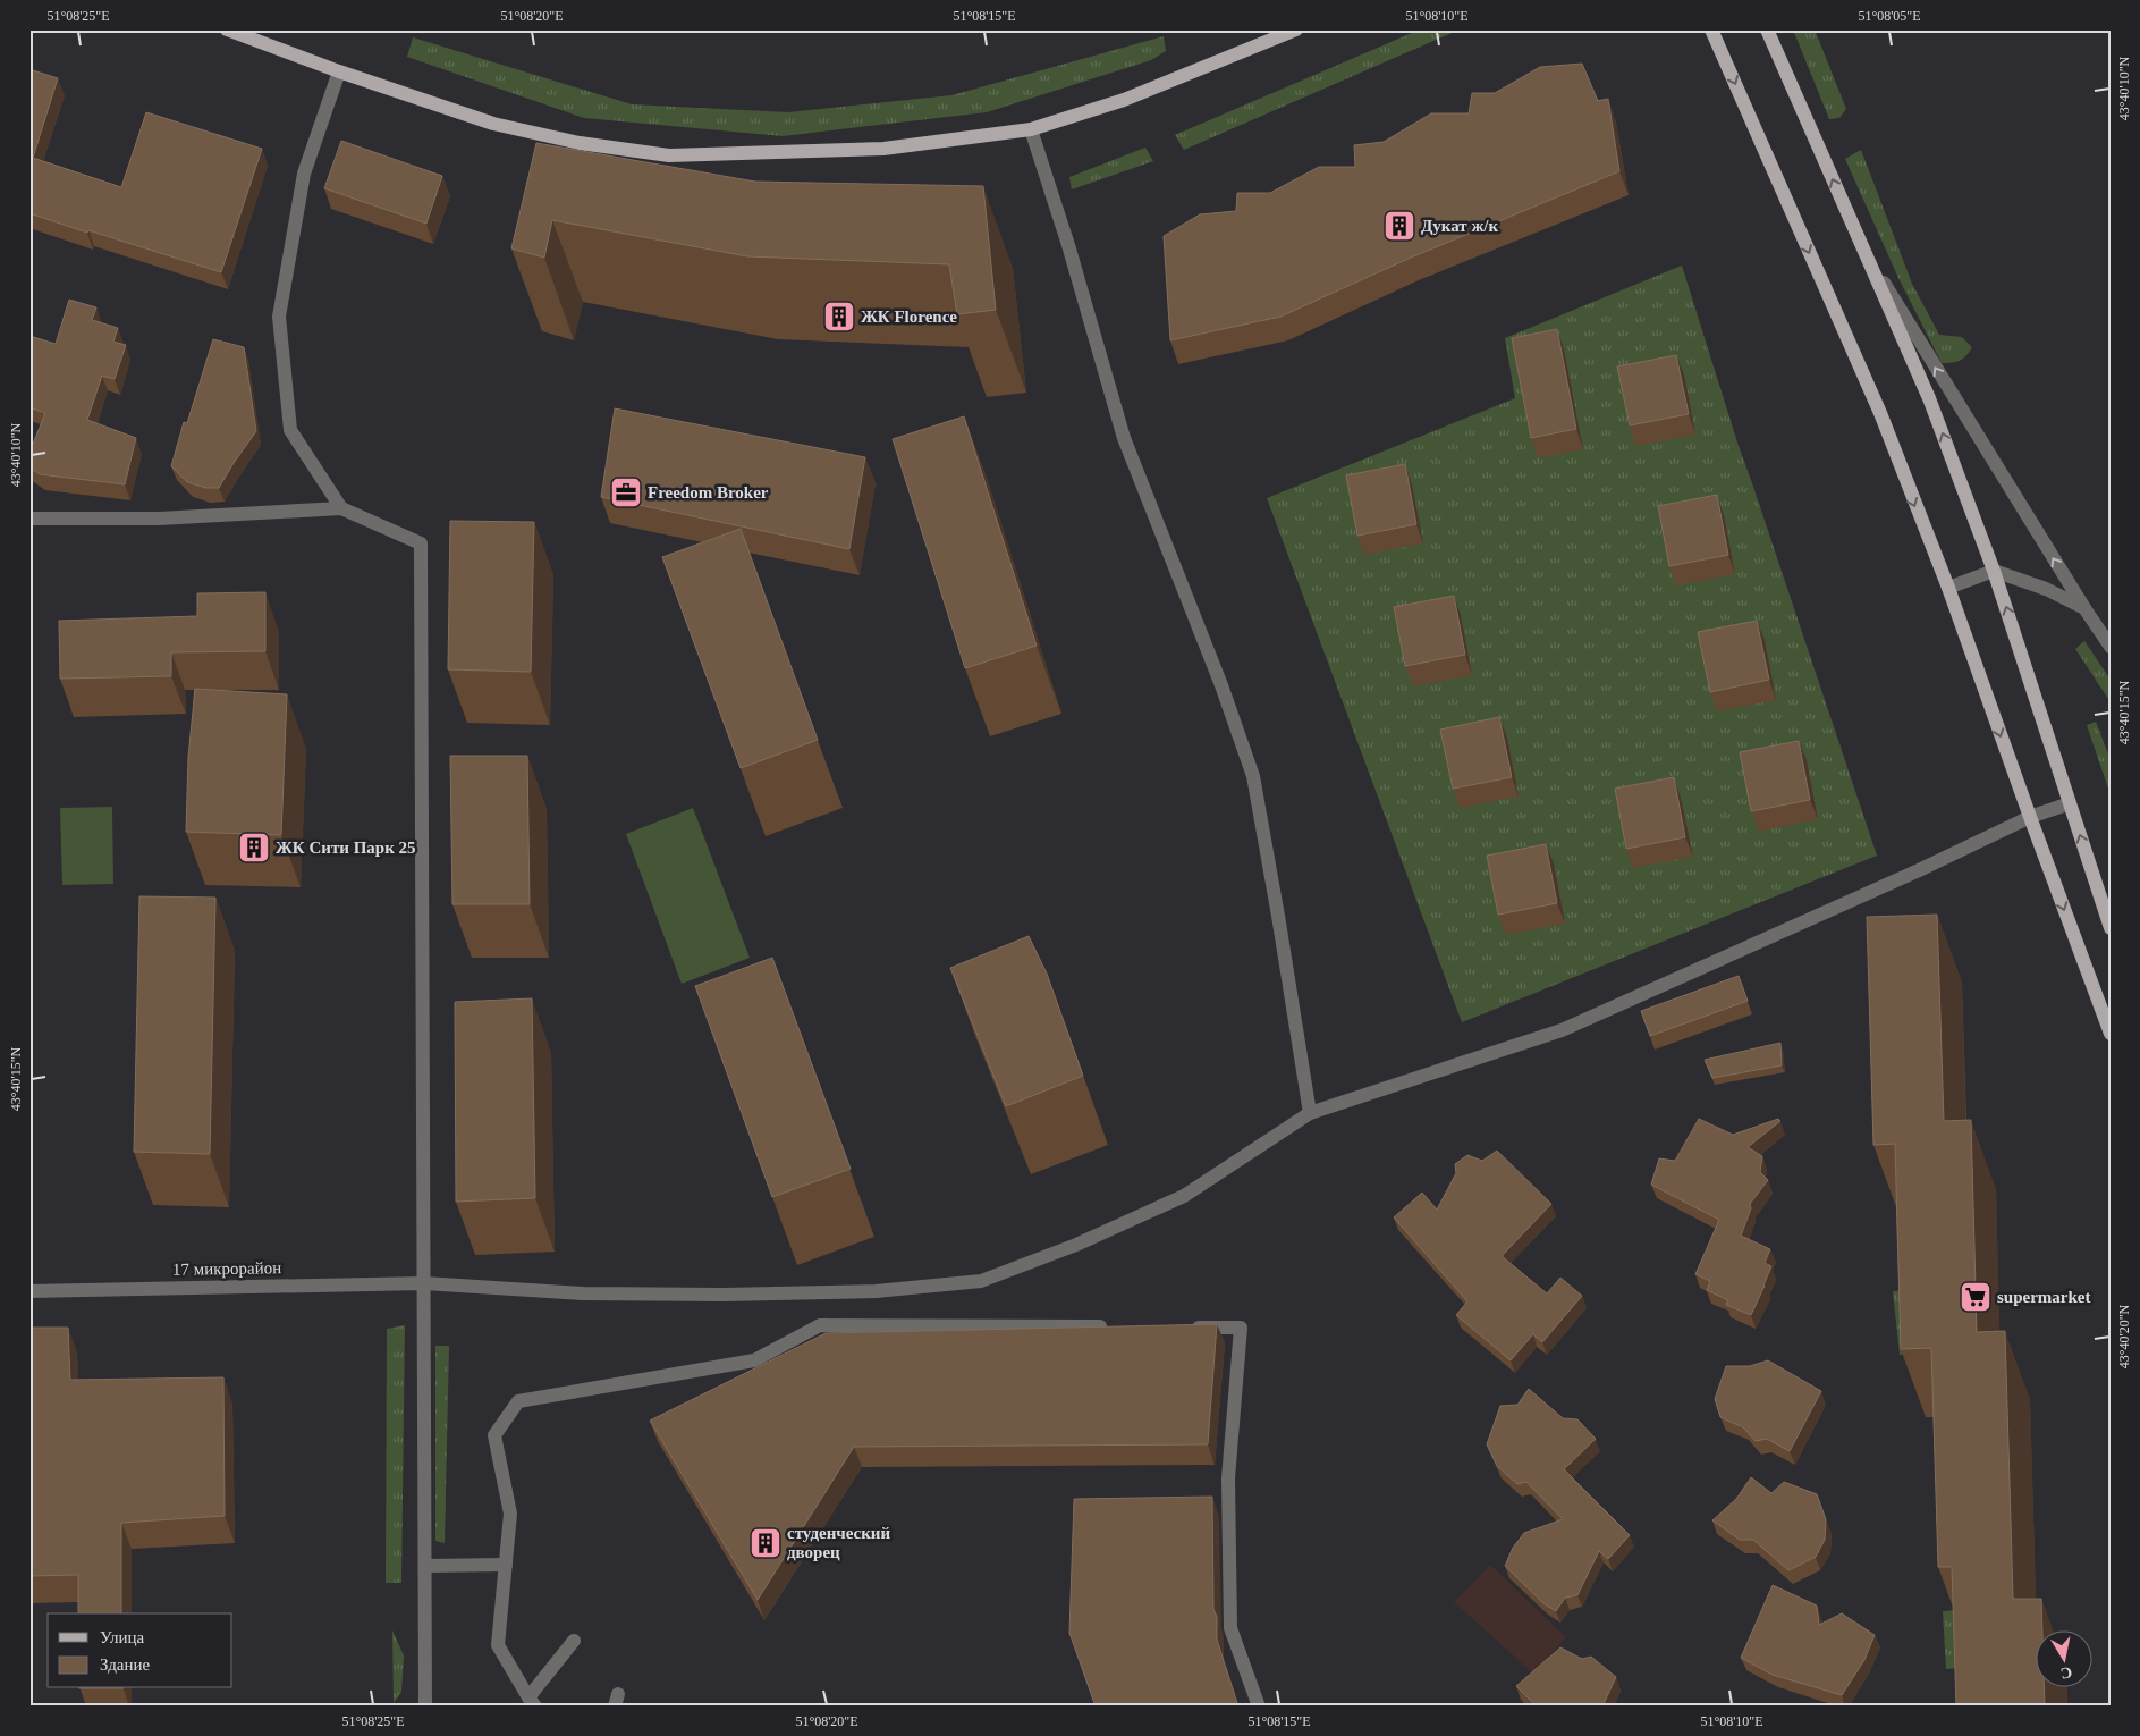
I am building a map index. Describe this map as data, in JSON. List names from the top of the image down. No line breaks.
{"streets":{"street":["17 микрорайон"]},"places":{"building":["Дукат ж/к","ЖК Florence","ЖК Сити Парк 25","студенческий дворец"],"office":["Freedom Broker"],"supermarket":["supermarket"]},"legend":["Улица","Здание"],"north":"bottom","coordinates":["51°08'25\"E","51°08'20\"E","51°08'15\"E","51°08'10\"E","51°08'05\"E","43°40'10\"N","43°40'15\"N","43°40'20\"N"]}
